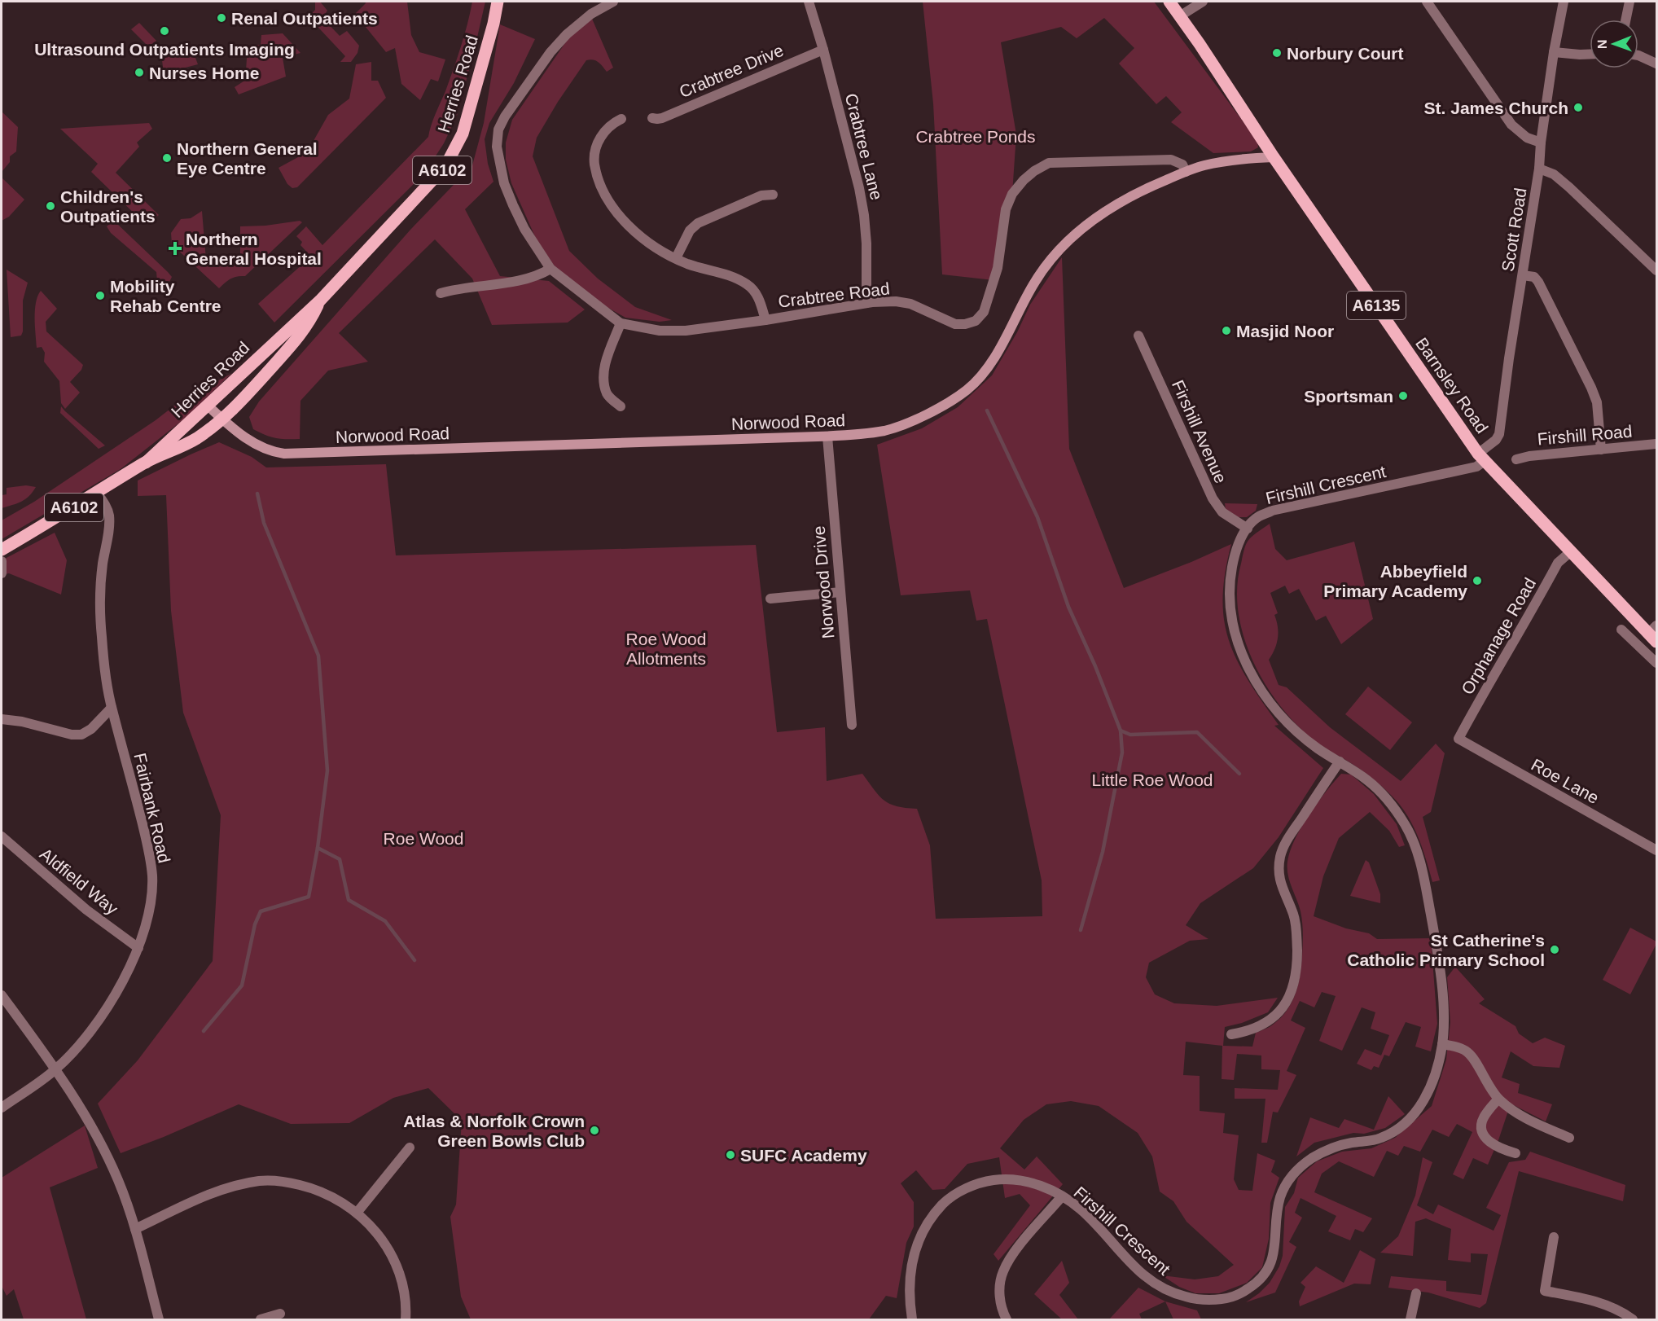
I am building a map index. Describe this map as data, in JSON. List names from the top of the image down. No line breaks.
{"streets":{"main road":["Herries Road","A6102","A6135","Barnsley Road"],"street":["Crabtree Drive","Crabtree Lane","Scott Road","Crabtree Road","Norwood Road","Firshill Avenue","Firshill Road","Firshill Crescent","Norwood Drive","Orphanage Road","Roe Lane","Fairbank Road","Aldfield Way"]},"crossings":[["Crabtree Drive","Crabtree Lane"],["Herries Road","Norwood Road"],["Herries Road","Fairbank Road"],["Crabtree Lane","Crabtree Road"],["Scott Road","Barnsley Road"],["Scott Road","Firshill Crescent"],["Crabtree Road","Norwood Road"],["Barnsley Road","Norwood Road"],["Barnsley Road","Firshill Crescent"],["Barnsley Road","Orphanage Road"],["Norwood Road","Norwood Drive"],["Firshill Avenue","Firshill Crescent"],["Orphanage Road","Roe Lane"],["Fairbank Road","Aldfield Way"]],"parks":["Crabtree Ponds","Roe Wood Allotments","Little Roe Wood","Roe Wood"],"places":{"other":["Renal Outpatients","Ultrasound Outpatients Imaging","Norbury Court","Nurses Home","St. James Church","Northern General Eye Centre","Children's Outpatients","Mobility Rehab Centre","Masjid Noor","Sportsman","Abbeyfield Primary Academy","St Catherine's Catholic Primary School","Atlas & Norfolk Crown Green Bowls Club","SUFC Academy"],"health":["Northern General Hospital"]},"north":"left"}
